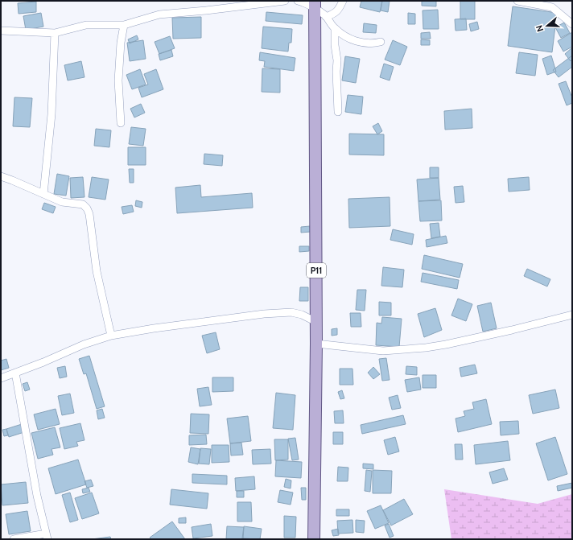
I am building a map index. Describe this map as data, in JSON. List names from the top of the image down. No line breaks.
{"streets":{"main road":["P11"]},"north":"left"}
